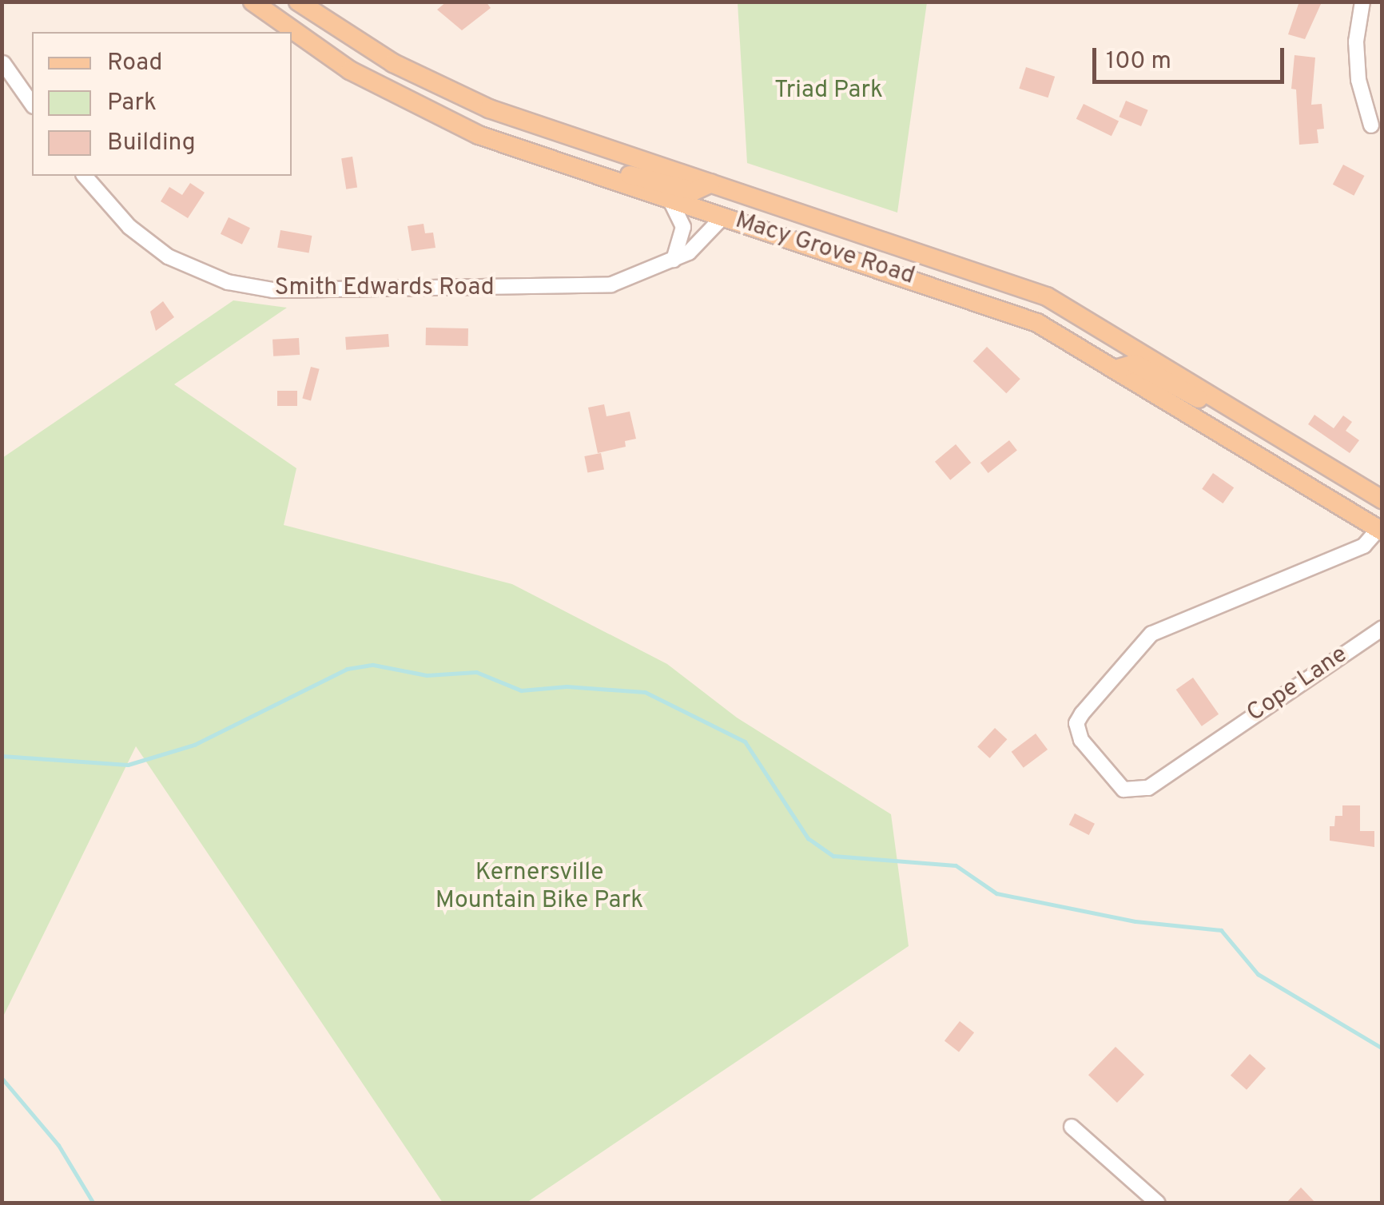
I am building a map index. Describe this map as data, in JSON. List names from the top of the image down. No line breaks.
{"streets":{"main road":["Macy Grove Road"],"street":["Smith Edwards Road","Cope Lane"]},"crossings":[["Macy Grove Road","Smith Edwards Road"],["Macy Grove Road","Cope Lane"]],"parks":["Triad Park","Kernersville Mountain Bike Park"],"legend":["Road","Park","Building"],"scale_bar":"100 m"}
